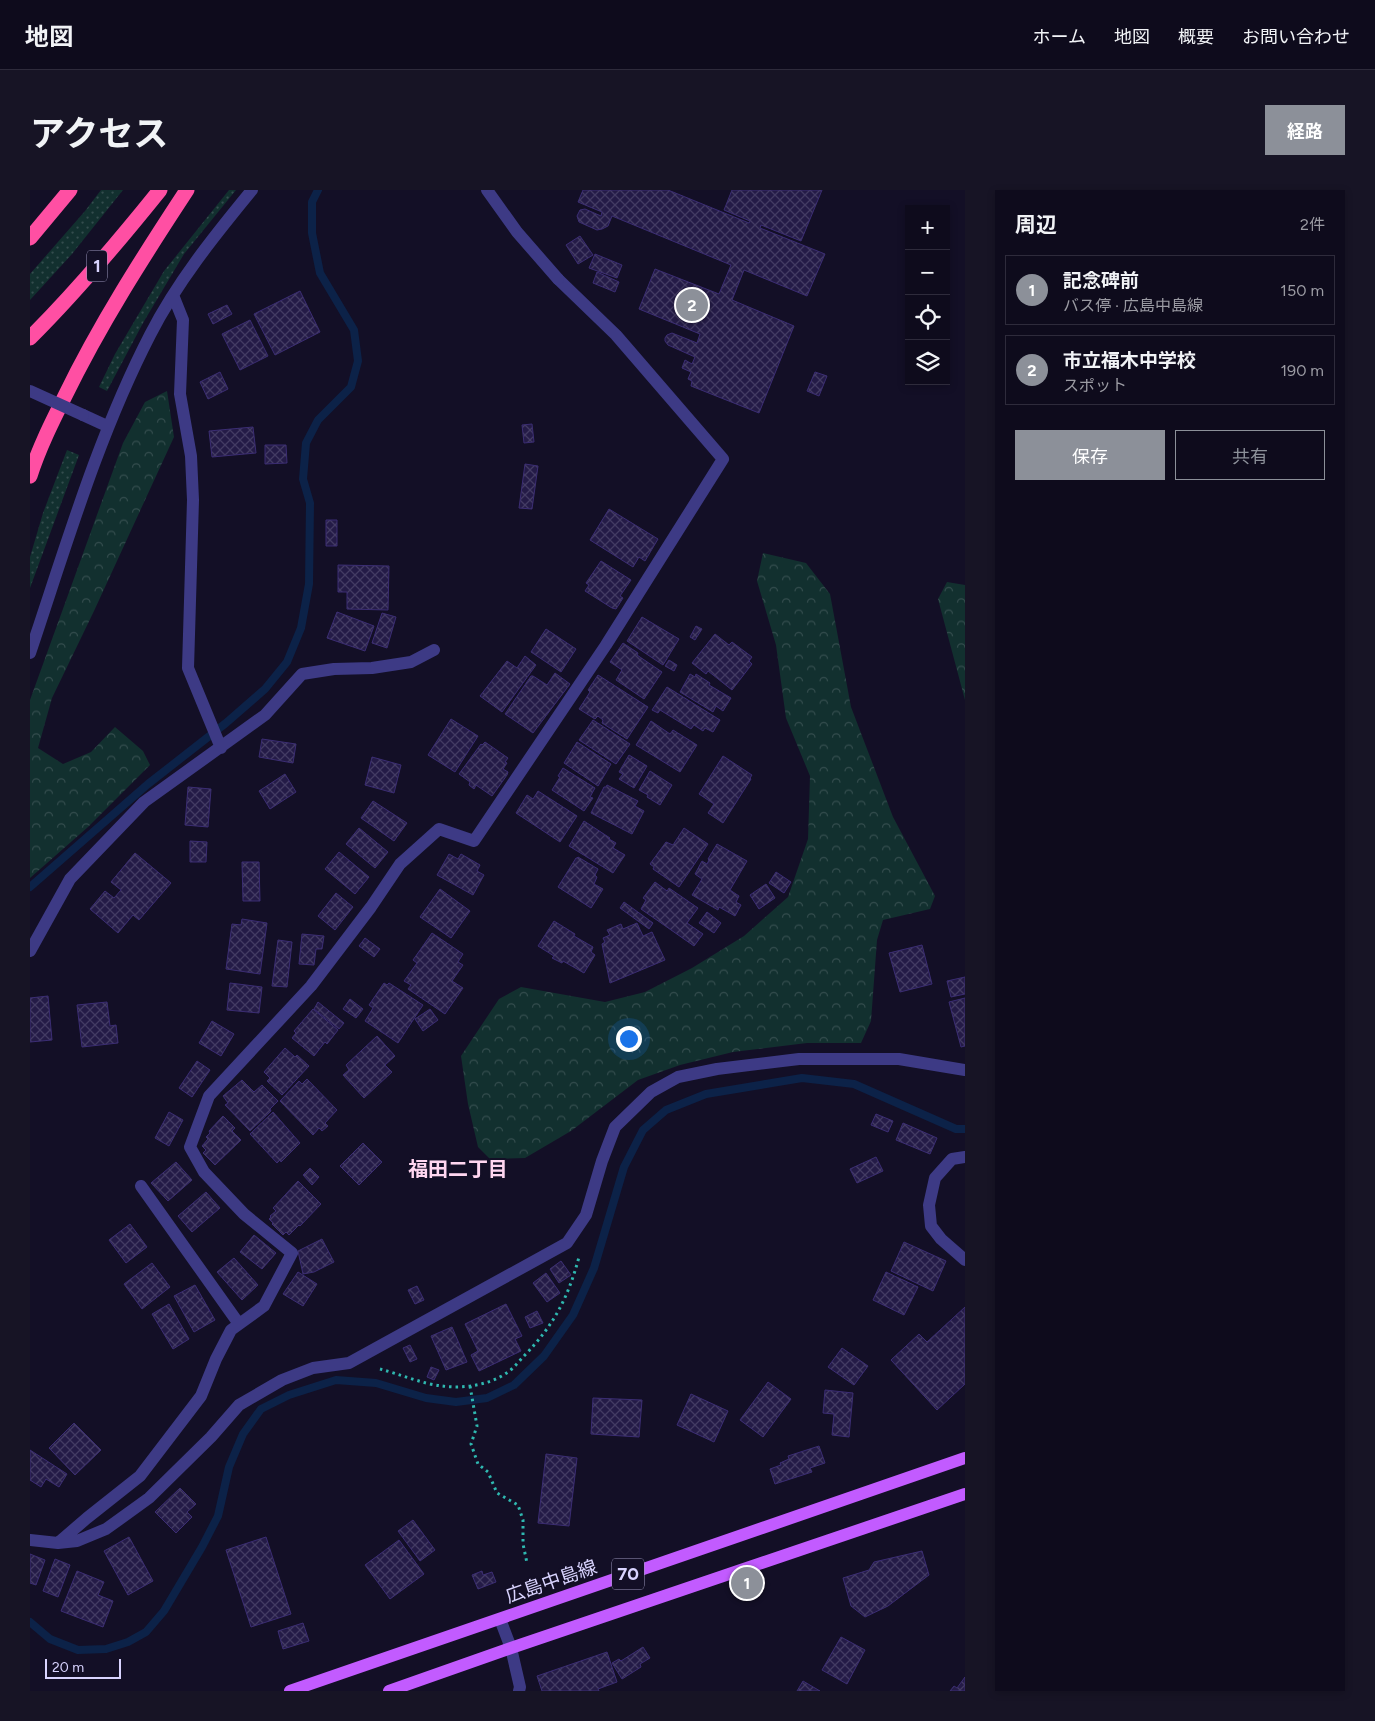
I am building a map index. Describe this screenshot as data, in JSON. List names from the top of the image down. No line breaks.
{"streets":{"highway":["1"],"main road":["70","広島中島線"]},"districts":["福田二丁目"],"scale_bar":"20 m","page":{"header":"地図","nav":["ホーム","地図","概要","お問い合わせ"],"title":"アクセス","buttons":["経路",["保存","共有"]],"heading":["周辺","2件"],"map_buttons":["+","−"],"list":[{"mark":"1","name":"記念碑前","note":"バス停 · 広島中島線","value":"150 m"},{"mark":"2","name":"市立福木中学校","note":"スポット","value":"190 m"}],"pins":["2","1"],"scale":"20 m"}}
